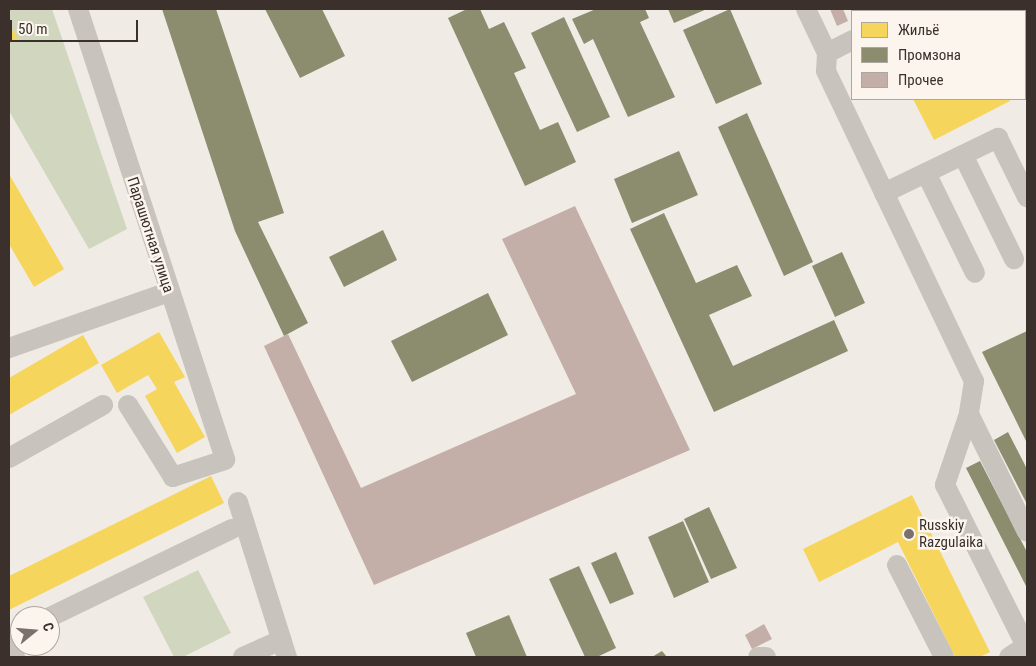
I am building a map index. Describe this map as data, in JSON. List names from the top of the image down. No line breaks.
{"streets":{"street":["Парашютная улица"]},"places":["Russkiy Razgulaika"],"legend":["Жильё","Промзона","Прочее"],"scale_bar":"50 m","north":"right"}
